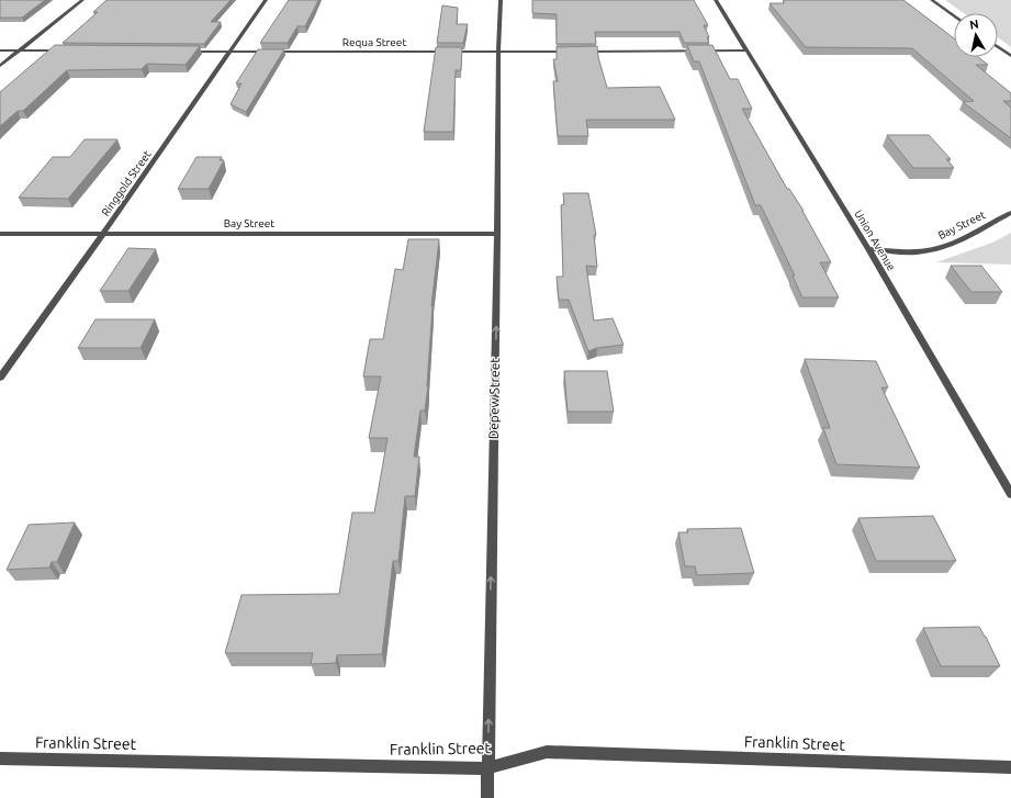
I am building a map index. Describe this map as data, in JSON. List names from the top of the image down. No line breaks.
{"streets":{"street":["Requa Street","Ringgold Street","Bay Street","Union Avenue","Depew Street","Franklin Street"]},"crossings":[["Requa Street","Ringgold Street"],["Requa Street","Depew Street"],["Ringgold Street","Bay Street"],["Bay Street","Union Avenue"],["Bay Street","Depew Street"],["Depew Street","Franklin Street"]],"one_way":["Depew Street"],"north":"top"}
